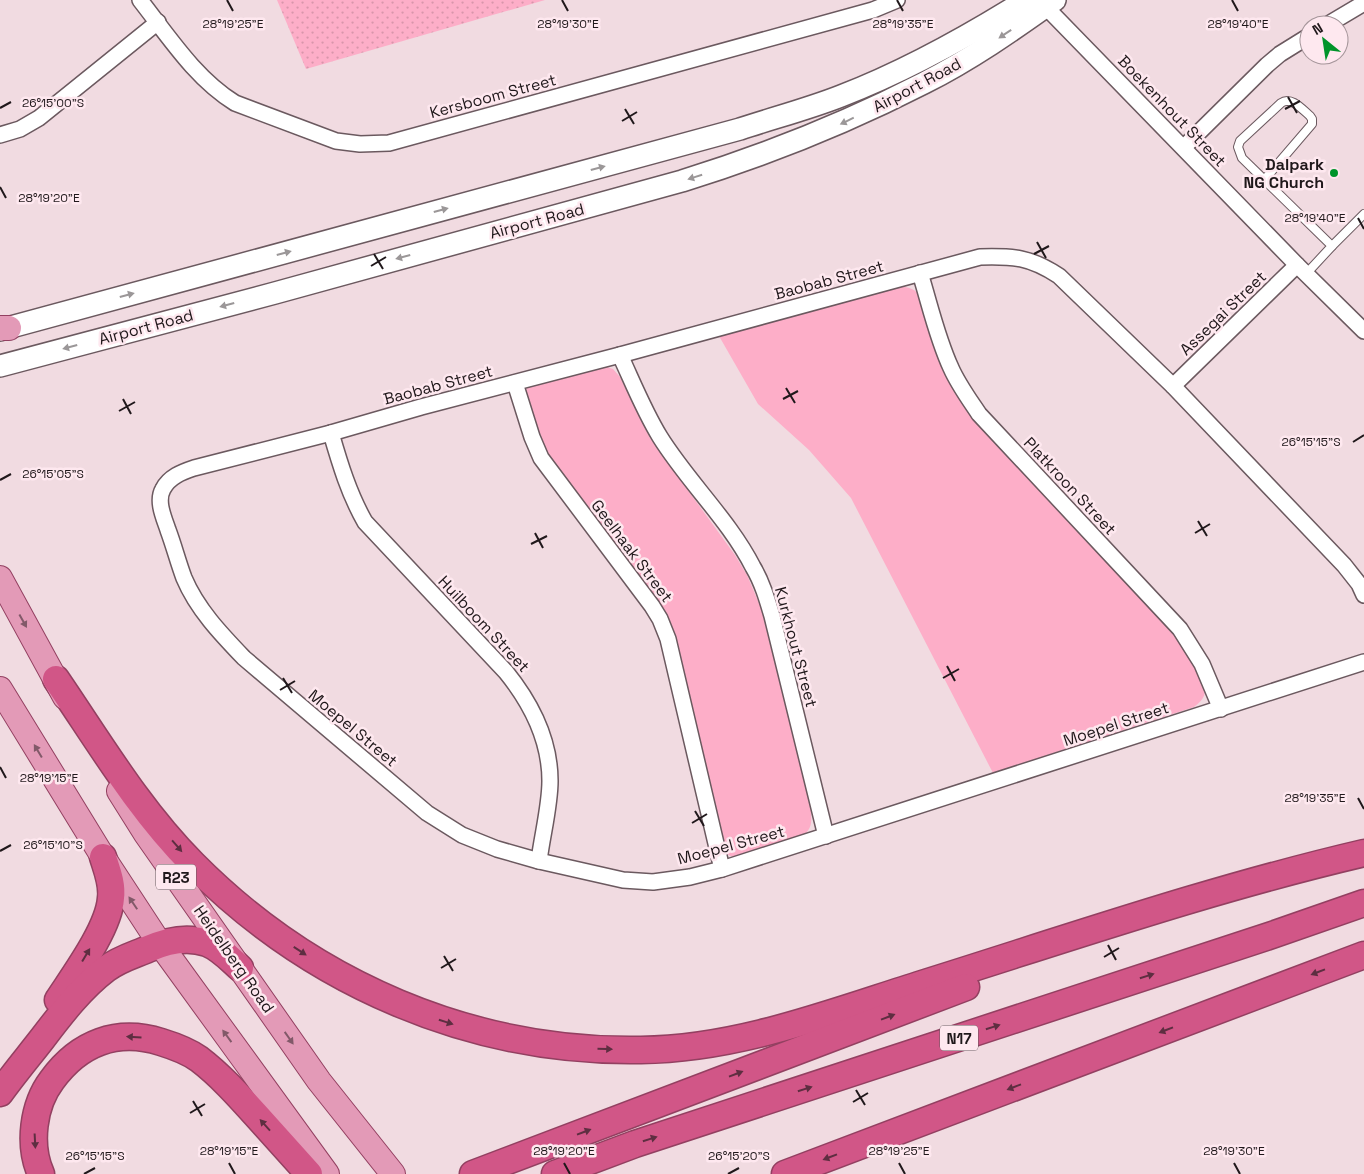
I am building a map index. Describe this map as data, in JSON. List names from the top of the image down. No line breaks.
{"streets":{"highway":["N17"],"main road":["Airport Road","R23","Heidelberg Road"],"street":["Kersboom Street","Boekenhout Street","Baobab Street","Assegai Street","Platkroon Street","Geelhaak Street","Huilboom Street","Kurkhout Street","Moepel Street"]},"crossings":[["Airport Road","Boekenhout Street"],["Boekenhout Street","Assegai Street"],["Baobab Street","Assegai Street"],["Baobab Street","Platkroon Street"],["Baobab Street","Geelhaak Street"],["Baobab Street","Huilboom Street"],["Baobab Street","Kurkhout Street"],["Baobab Street","Moepel Street"],["Platkroon Street","Moepel Street"],["Geelhaak Street","Moepel Street"],["Huilboom Street","Moepel Street"],["Kurkhout Street","Moepel Street"]],"places":["Dalpark NG Church"],"north":"top left","coordinates":["28°19'30\"E","28°19'35\"E","28°19'25\"E","28°19'40\"E","26°15'00\"S","28°19'20\"E","26°15'15\"S","26°15'05\"S","28°19'15\"E","26°15'10\"S","26°15'20\"S"]}
